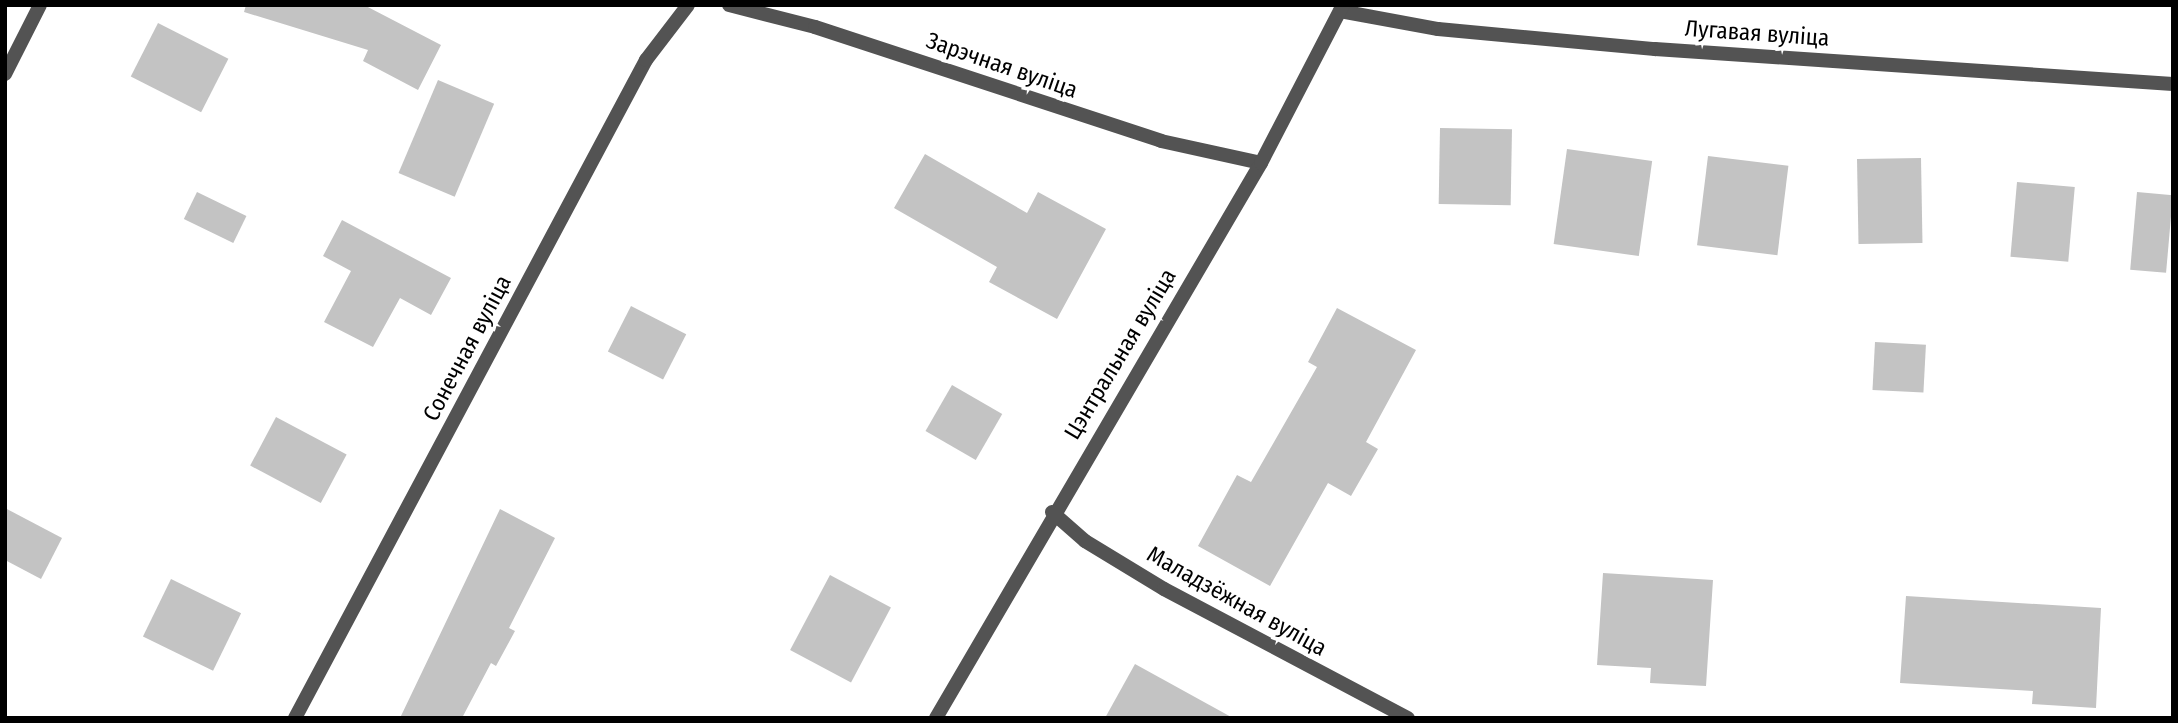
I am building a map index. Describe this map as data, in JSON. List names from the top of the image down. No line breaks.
{"streets":{"street":["Лугавая вуліца","Зарэчная вуліца","Сонечная вуліца","Цэнтральная вуліца","Маладзёжная вуліца"]},"crossings":[["Лугавая вуліца","Цэнтральная вуліца"],["Зарэчная вуліца","Цэнтральная вуліца"],["Цэнтральная вуліца","Маладзёжная вуліца"]]}
